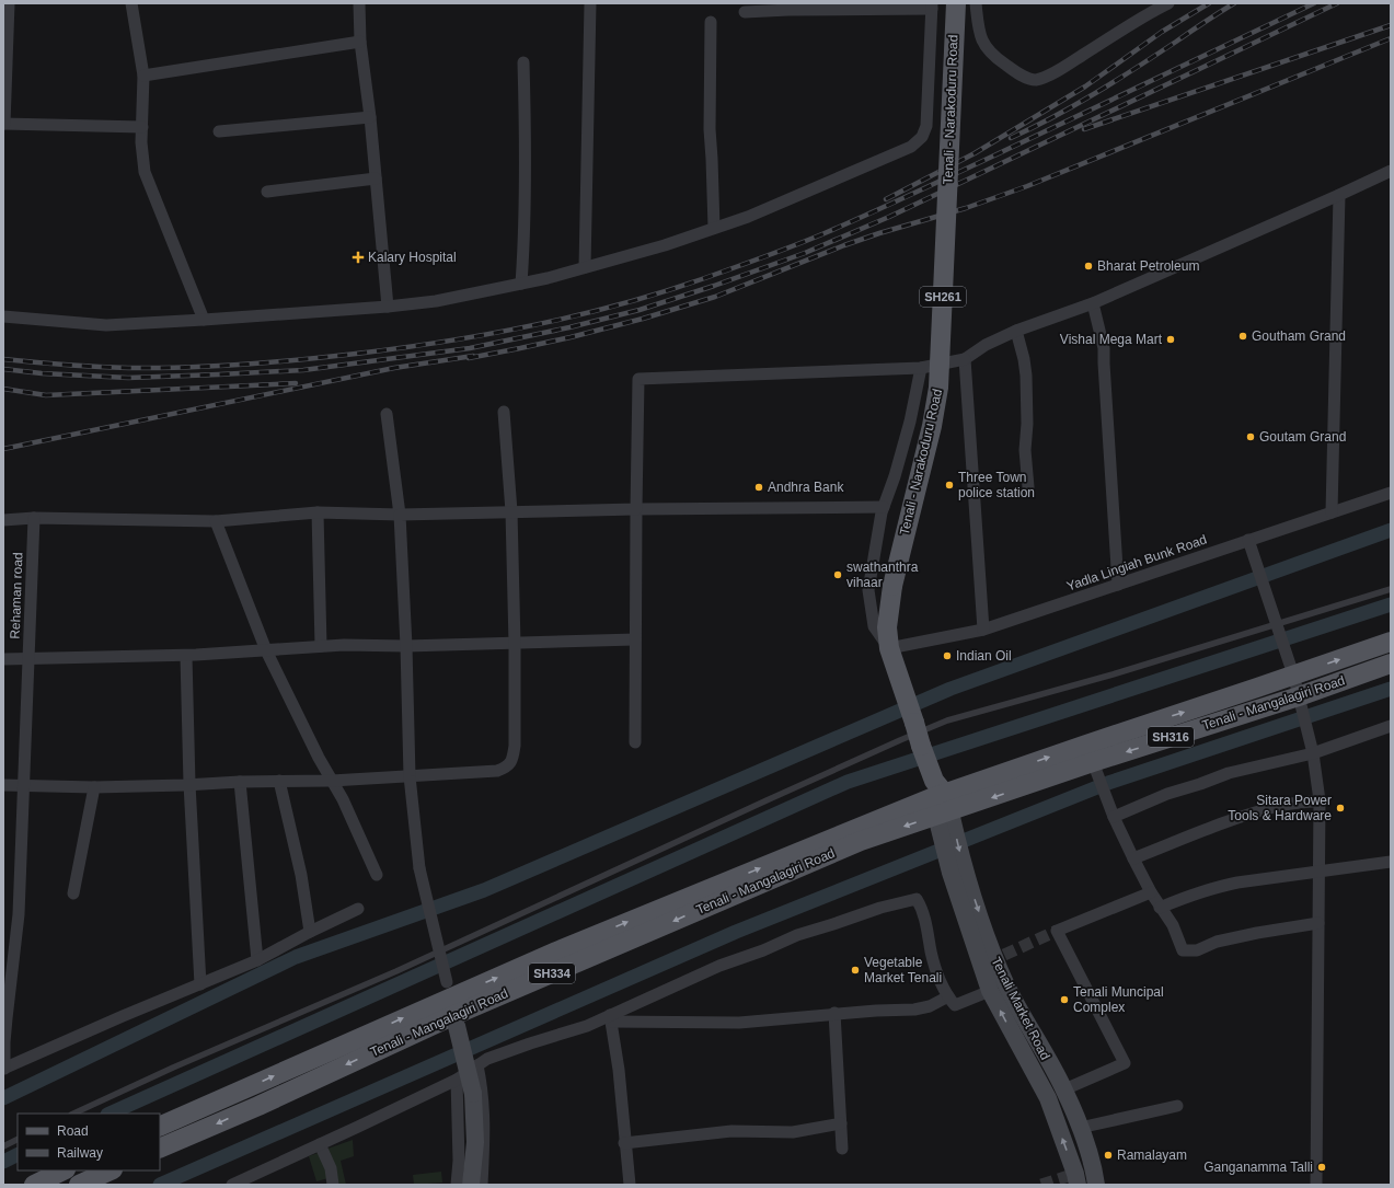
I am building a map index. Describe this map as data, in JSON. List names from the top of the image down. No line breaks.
{"streets":{"main road":["Tenali - Narakoduru Road","SH261","Tenali - Mangalagiri Road","SH316","SH334"],"street":["Yadla Lingiah Bunk Road","Rehaman road","Tenali Market Road"]},"crossings":[["Tenali - Narakoduru Road","Yadla Lingiah Bunk Road"],["Tenali - Narakoduru Road","Tenali - Mangalagiri Road"],["Tenali - Narakoduru Road","SH334"],["Tenali - Narakoduru Road","Tenali Market Road"],["Tenali - Mangalagiri Road","SH334"],["Tenali - Mangalagiri Road","Tenali Market Road"],["SH334","Tenali Market Road"]],"places":{"health":["Kalary Hospital"],"other":["Bharat Petroleum","Goutham Grand","Vishal Mega Mart","Goutam Grand","Three Town police station","Andhra Bank","swathanthra vihaar","Indian Oil","Sitara Power Tools & Hardware","Vegetable Market Tenali","Tenali Muncipal Complex","Ramalayam","Ganganamma Talli"]},"legend":["Road","Railway"]}
